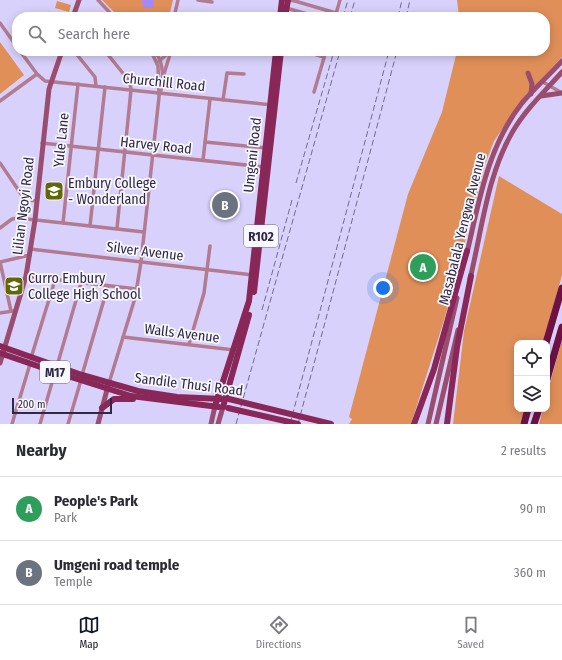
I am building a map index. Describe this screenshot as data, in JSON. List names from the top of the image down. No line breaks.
{"streets":{"main road":["Umgeni Road","Lilian Ngoyi Road","Masabalala Yengwa Avenue","R102","M17","Sandile Thusi Road"],"street":["Churchill Road","Yule Lane","Harvey Road","Silver Avenue","Walls Avenue"]},"crossings":[["Churchill Road","Yule Lane"],["Churchill Road","Umgeni Road"],["Churchill Road","Lilian Ngoyi Road"],["Yule Lane","Harvey Road"],["Harvey Road","Umgeni Road"],["Harvey Road","Lilian Ngoyi Road"],["Umgeni Road","Silver Avenue"],["Umgeni Road","Walls Avenue"],["Umgeni Road","Sandile Thusi Road"],["Lilian Ngoyi Road","Silver Avenue"],["Lilian Ngoyi Road","Sandile Thusi Road"]],"places":{"school or university":["Embury College - Wonderland","Curro Embury College High School"]},"scale_bar":"200 m","page":{"search":"Search here","pins":["B","A"],"scale":"200 m","heading":["Nearby","2 results"],"list":[{"mark":"A","name":"People's Park","note":"Park","value":"90 m"},{"mark":"B","name":"Umgeni road temple","note":"Temple","value":"360 m"}],"nav":["Map","Directions","Saved"]}}
